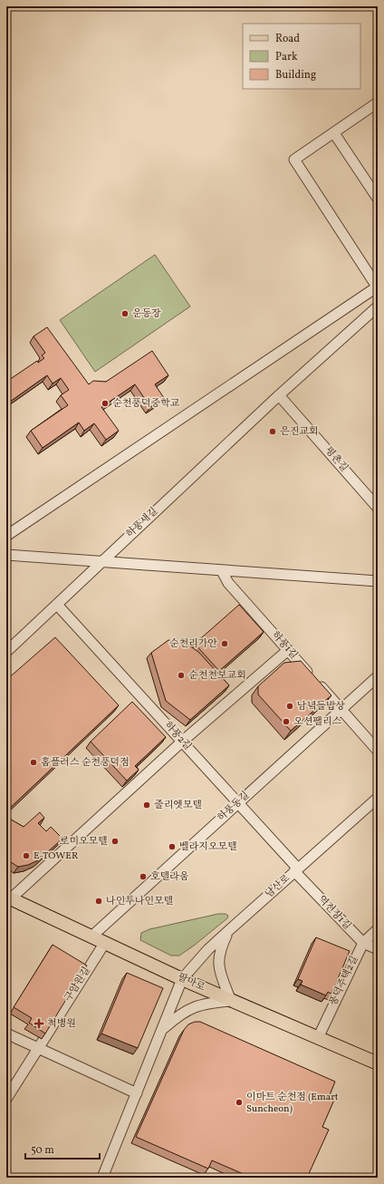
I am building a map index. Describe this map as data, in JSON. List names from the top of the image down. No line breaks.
{"streets":{"main road":["팔마로"],"street":["평촌길","하풍새길","하풍1길","하풍2길","하풍동길","남산로","역전장1길","풍덕주택2길","구암원길"]},"crossings":[["평촌길","하풍새길"],["하풍새길","하풍2길"],["하풍1길","하풍동길"],["하풍2길","하풍동길"],["하풍2길","남산로"],["하풍2길","역전장1길"],["하풍동길","팔마로"],["남산로","역전장1길"],["남산로","팔마로"],["역전장1길","풍덕주택2길"],["풍덕주택2길","팔마로"],["팔마로","구암원길"]],"places":{"other":["운동장","순천풍덕중학교","은진교회","순천리가안","순천천보교회","남녘들밥상","오션팰리스","홈플러스 순천풍덕점","줄리엣모텔","로미오모텔","벨라지오모텔","E-TOWER","호텔라움","나인투나인모텔","이마트 순천점 (Emart Suncheon)"],"health":["척병원"]},"legend":["Road","Park","Building"],"scale_bar":"50 m"}
